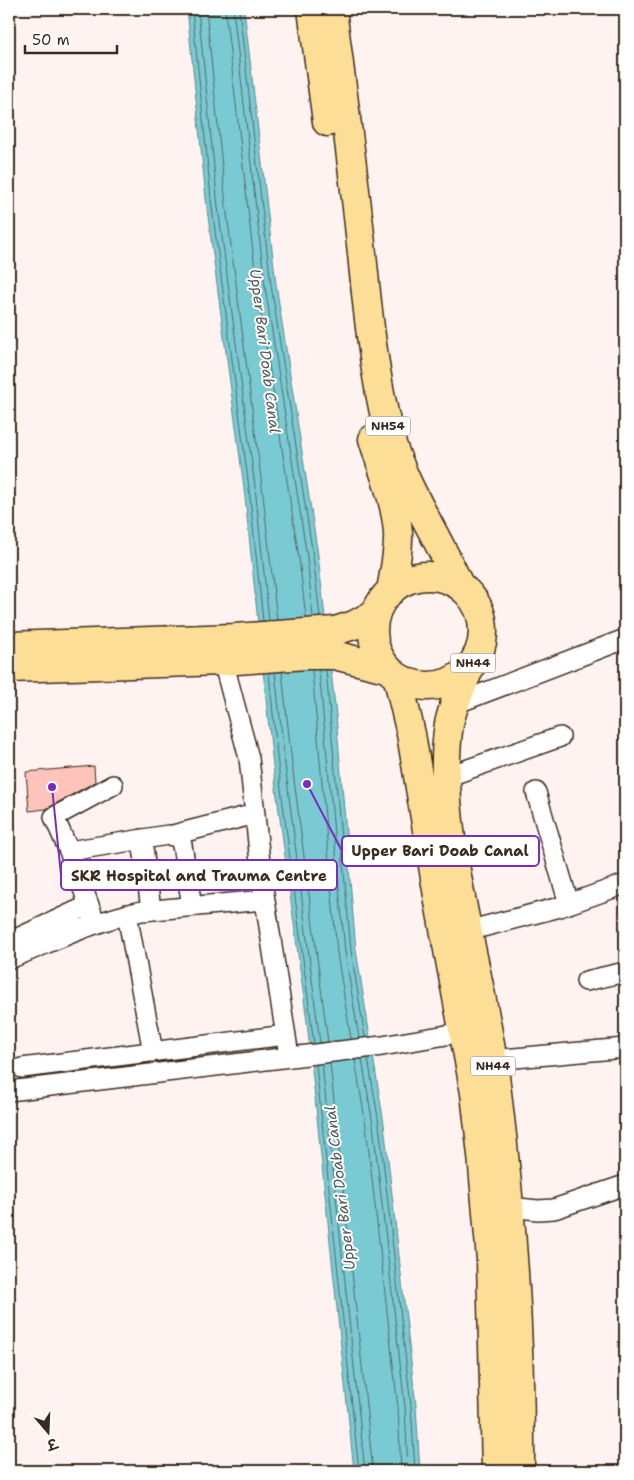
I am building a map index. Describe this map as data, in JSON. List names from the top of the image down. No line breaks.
{"streets":{"highway":["NH54","NH44"]},"crossings":[["NH54","NH44"]],"water":["Upper Bari Doab Canal"],"places":["Upper Bari Doab Canal","SKR Hospital and Trauma Centre"],"scale_bar":"50 m","north":"bottom"}
